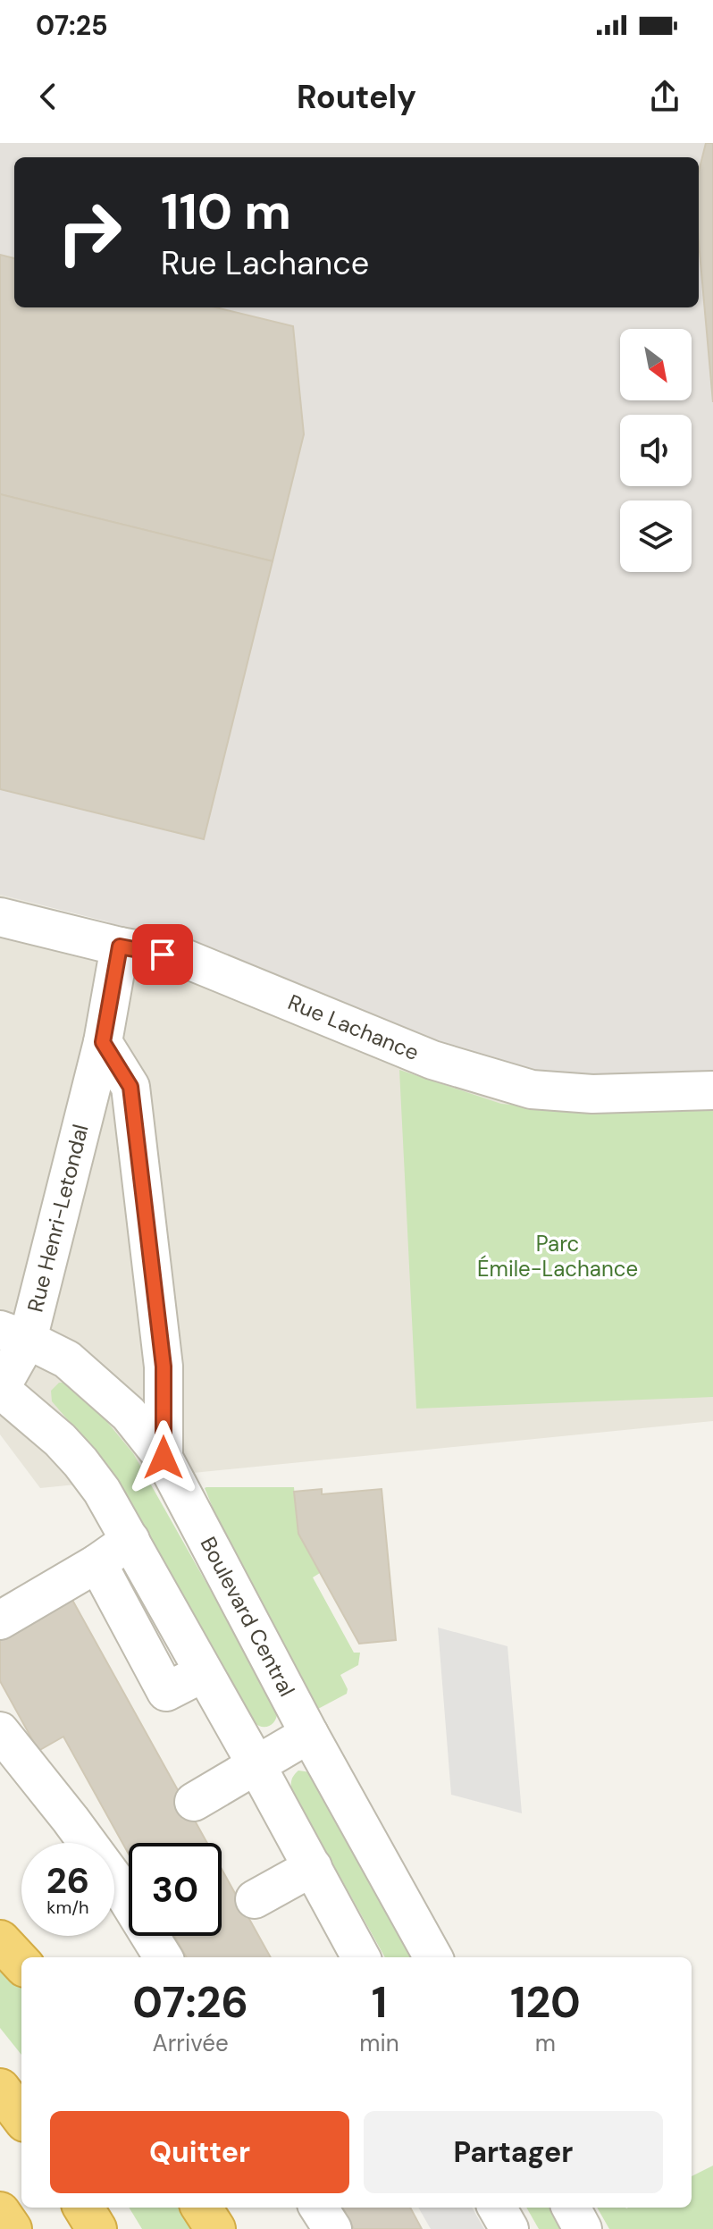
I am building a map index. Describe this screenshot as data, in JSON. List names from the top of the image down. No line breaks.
{"streets":{"street":["Rue Lachance","Rue Henri-Letondal","Boulevard Central"]},"crossings":[["Rue Lachance","Rue Henri-Letondal"],["Rue Henri-Letondal","Boulevard Central"]],"parks":["Parc Émile-Lachance"],"north":"bottom right","page":{"status":"07:25","header":"Routely","turn":["110 m","Rue Lachance"],"speed":"26 km/h","limit":"30","eta":["07:26","Arrivée","1","min","120","m"],"buttons":["Quitter","Partager"]}}
